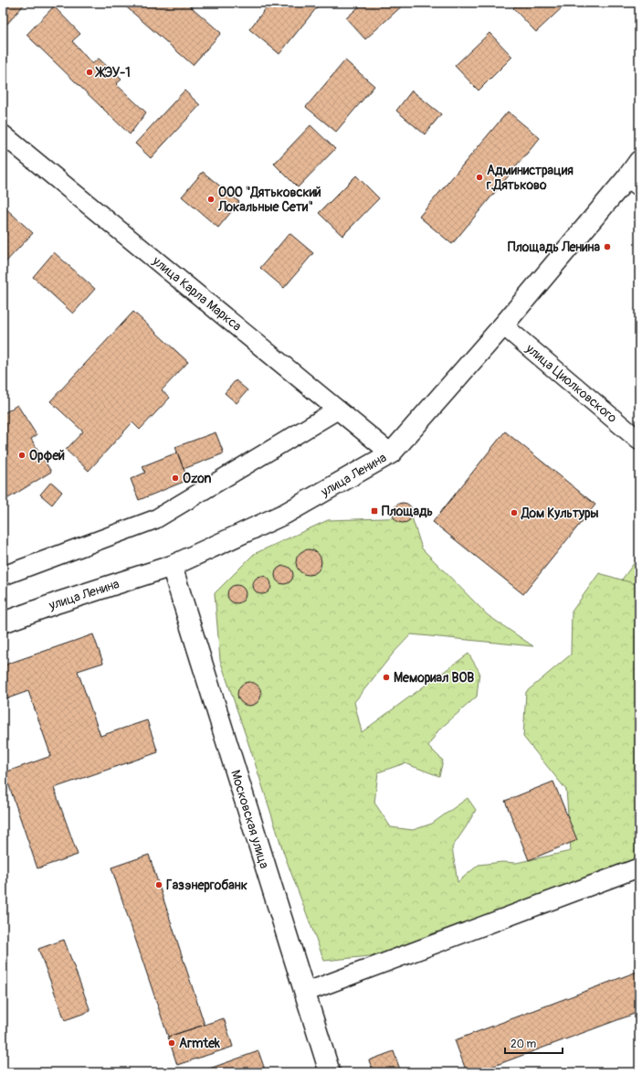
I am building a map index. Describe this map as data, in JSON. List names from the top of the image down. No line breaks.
{"streets":{"main road":["улица Ленина","Московская улица"],"street":["улица Карла Маркса","улица Циолковского"]},"crossings":[["улица Карла Маркса","улица Ленина"],["улица Циолковского","улица Ленина"],["улица Ленина","Московская улица"]],"places":{"other":["ЖЭУ-1","Администрация г.Дятьково","ООО \"Дятьковский Локальные Сети\"","Площадь Ленина","Орфей","Ozon","Дом Культуры","Мемориал ВОВ","Газэнергобанк","Armtek"],"transit":["Площадь"]},"scale_bar":"20 m"}
